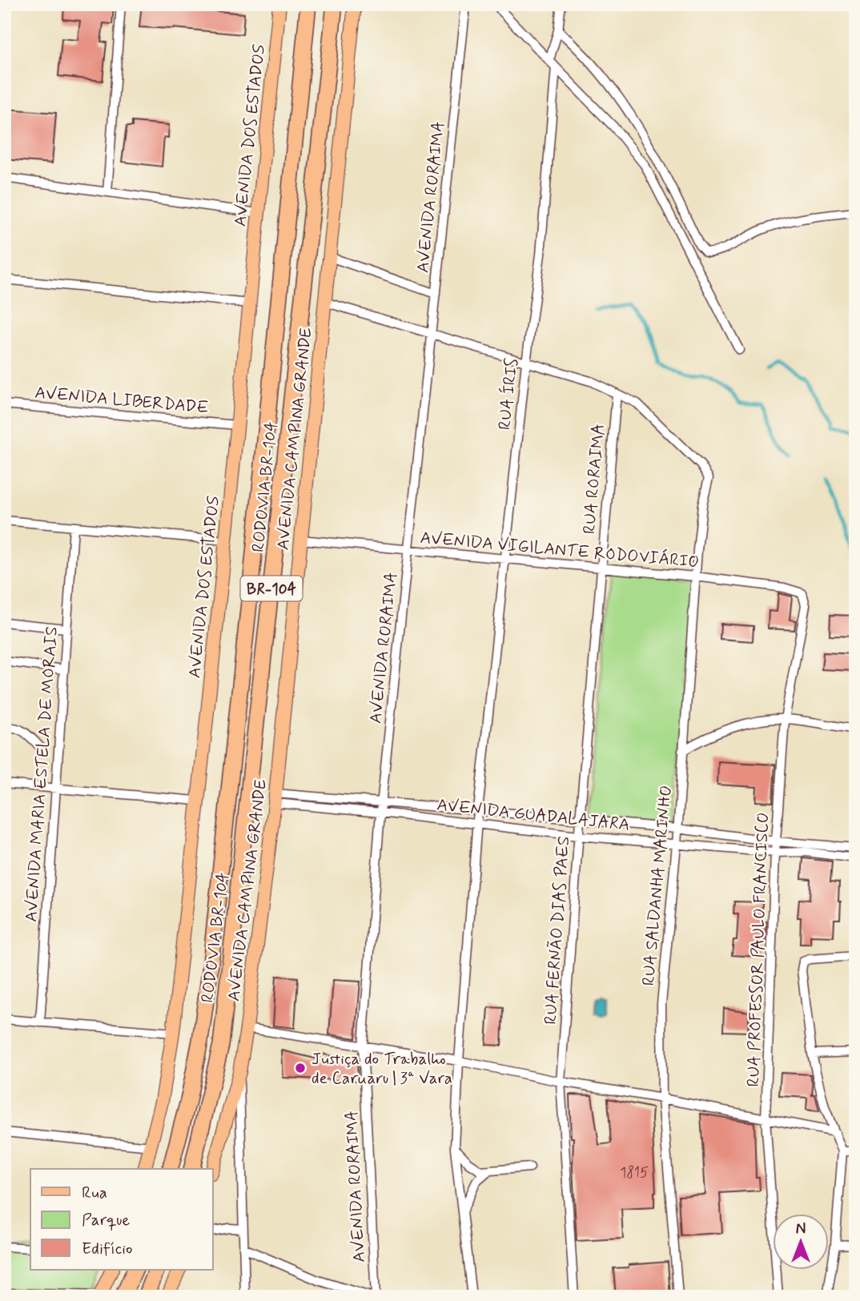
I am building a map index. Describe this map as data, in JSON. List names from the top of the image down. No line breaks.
{"streets":{"highway":["RODOVIA BR-104","BR-104"],"main road":["AVENIDA DOS ESTADOS","AVENIDA CAMPINA GRANDE"],"street":["AVENIDA RORAIMA","RUA ÍRIS","AVENIDA LIBERDADE","RUA RORAIMA","AVENIDA VIGILANTE RODOVIÁRIO","AVENIDA MARIA ESTELA DE MORAIS","AVENIDA GUADALAJARA","RUA SALDANHA MARINHO","RUA FERNÃO DIAS PAES","RUA PROFESSOR PAULO FRANCISCO"]},"crossings":[["AVENIDA DOS ESTADOS","AVENIDA LIBERDADE"],["AVENIDA RORAIMA","AVENIDA VIGILANTE RODOVIÁRIO"],["AVENIDA RORAIMA","AVENIDA GUADALAJARA"],["RUA ÍRIS","AVENIDA VIGILANTE RODOVIÁRIO"],["RUA ÍRIS","AVENIDA GUADALAJARA"],["AVENIDA CAMPINA GRANDE","AVENIDA VIGILANTE RODOVIÁRIO"],["AVENIDA CAMPINA GRANDE","AVENIDA GUADALAJARA"],["RUA RORAIMA","AVENIDA VIGILANTE RODOVIÁRIO"],["RUA RORAIMA","RUA SALDANHA MARINHO"],["RUA RORAIMA","RUA FERNÃO DIAS PAES"],["AVENIDA VIGILANTE RODOVIÁRIO","RUA SALDANHA MARINHO"],["AVENIDA VIGILANTE RODOVIÁRIO","RUA FERNÃO DIAS PAES"],["AVENIDA VIGILANTE RODOVIÁRIO","RUA PROFESSOR PAULO FRANCISCO"],["AVENIDA GUADALAJARA","RUA SALDANHA MARINHO"],["AVENIDA GUADALAJARA","RUA FERNÃO DIAS PAES"],["AVENIDA GUADALAJARA","RUA PROFESSOR PAULO FRANCISCO"]],"places":["Justiça do Trabalho de Caruaru | 3ª Vara"],"house_numbers":["1815"],"legend":["Rua","Parque","Edifício"],"north":"top"}
